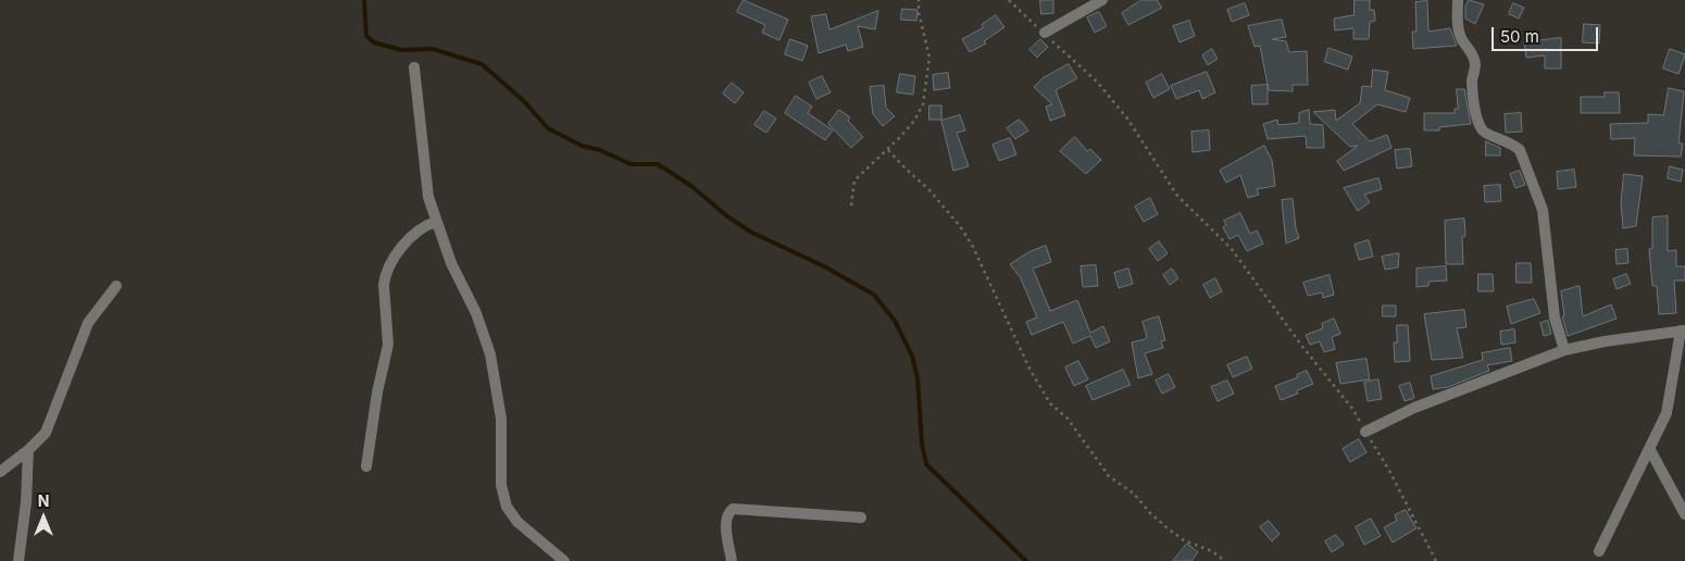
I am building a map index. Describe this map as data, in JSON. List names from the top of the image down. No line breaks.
{"scale_bar":"50 m","north":"top"}
